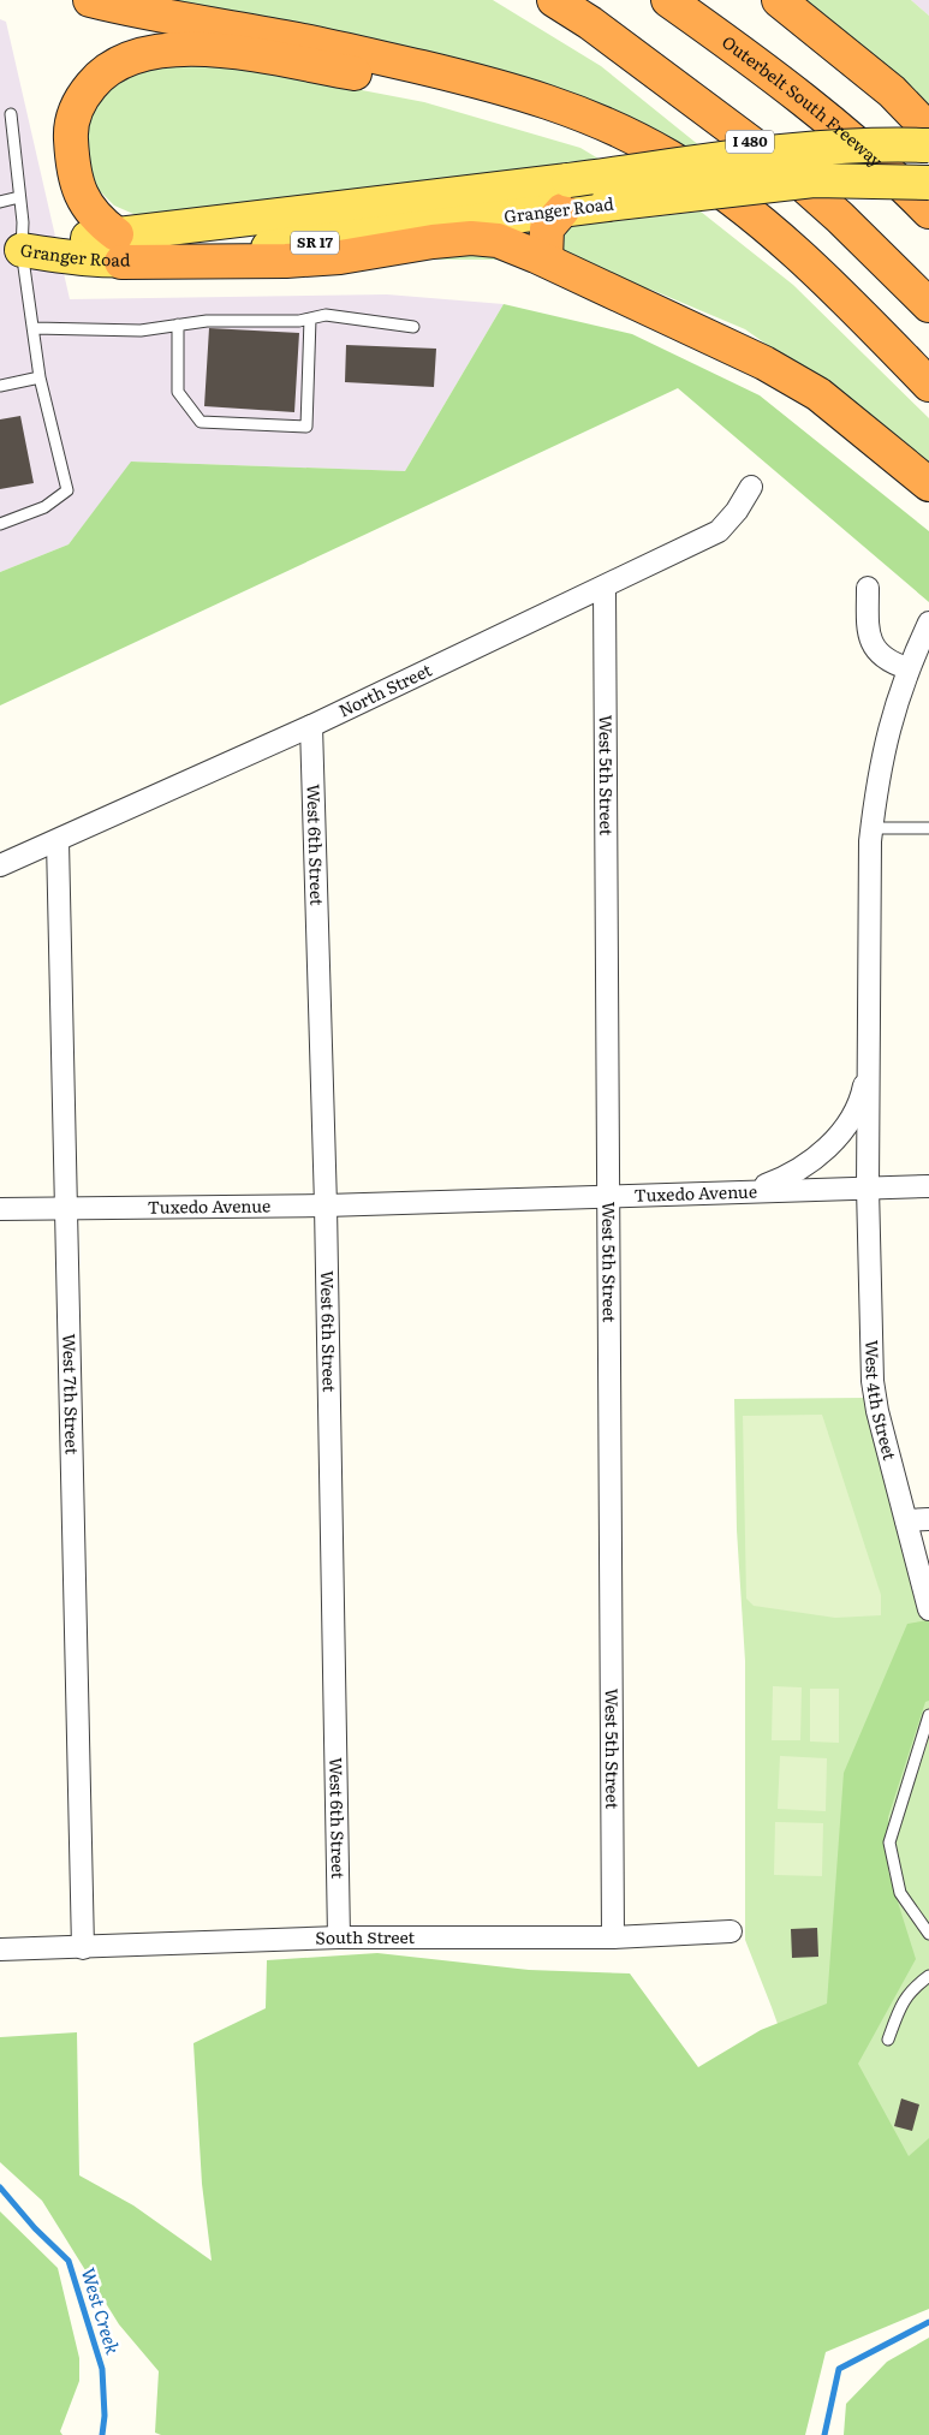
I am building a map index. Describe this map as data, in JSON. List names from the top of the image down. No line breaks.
{"streets":{"highway":["Outerbelt South Freeway","I 480"],"main road":["Granger Road","SR 17"],"street":["North Street","West 5th Street","West 6th Street","Tuxedo Avenue","West 7th Street","West 4th Street","South Street"]},"crossings":[["North Street","West 5th Street"],["North Street","West 6th Street"],["North Street","West 7th Street"],["West 5th Street","Tuxedo Avenue"],["West 5th Street","South Street"],["West 6th Street","Tuxedo Avenue"],["West 6th Street","South Street"],["Tuxedo Avenue","West 7th Street"],["Tuxedo Avenue","West 4th Street"],["West 7th Street","South Street"]],"water":["West Creek"]}
